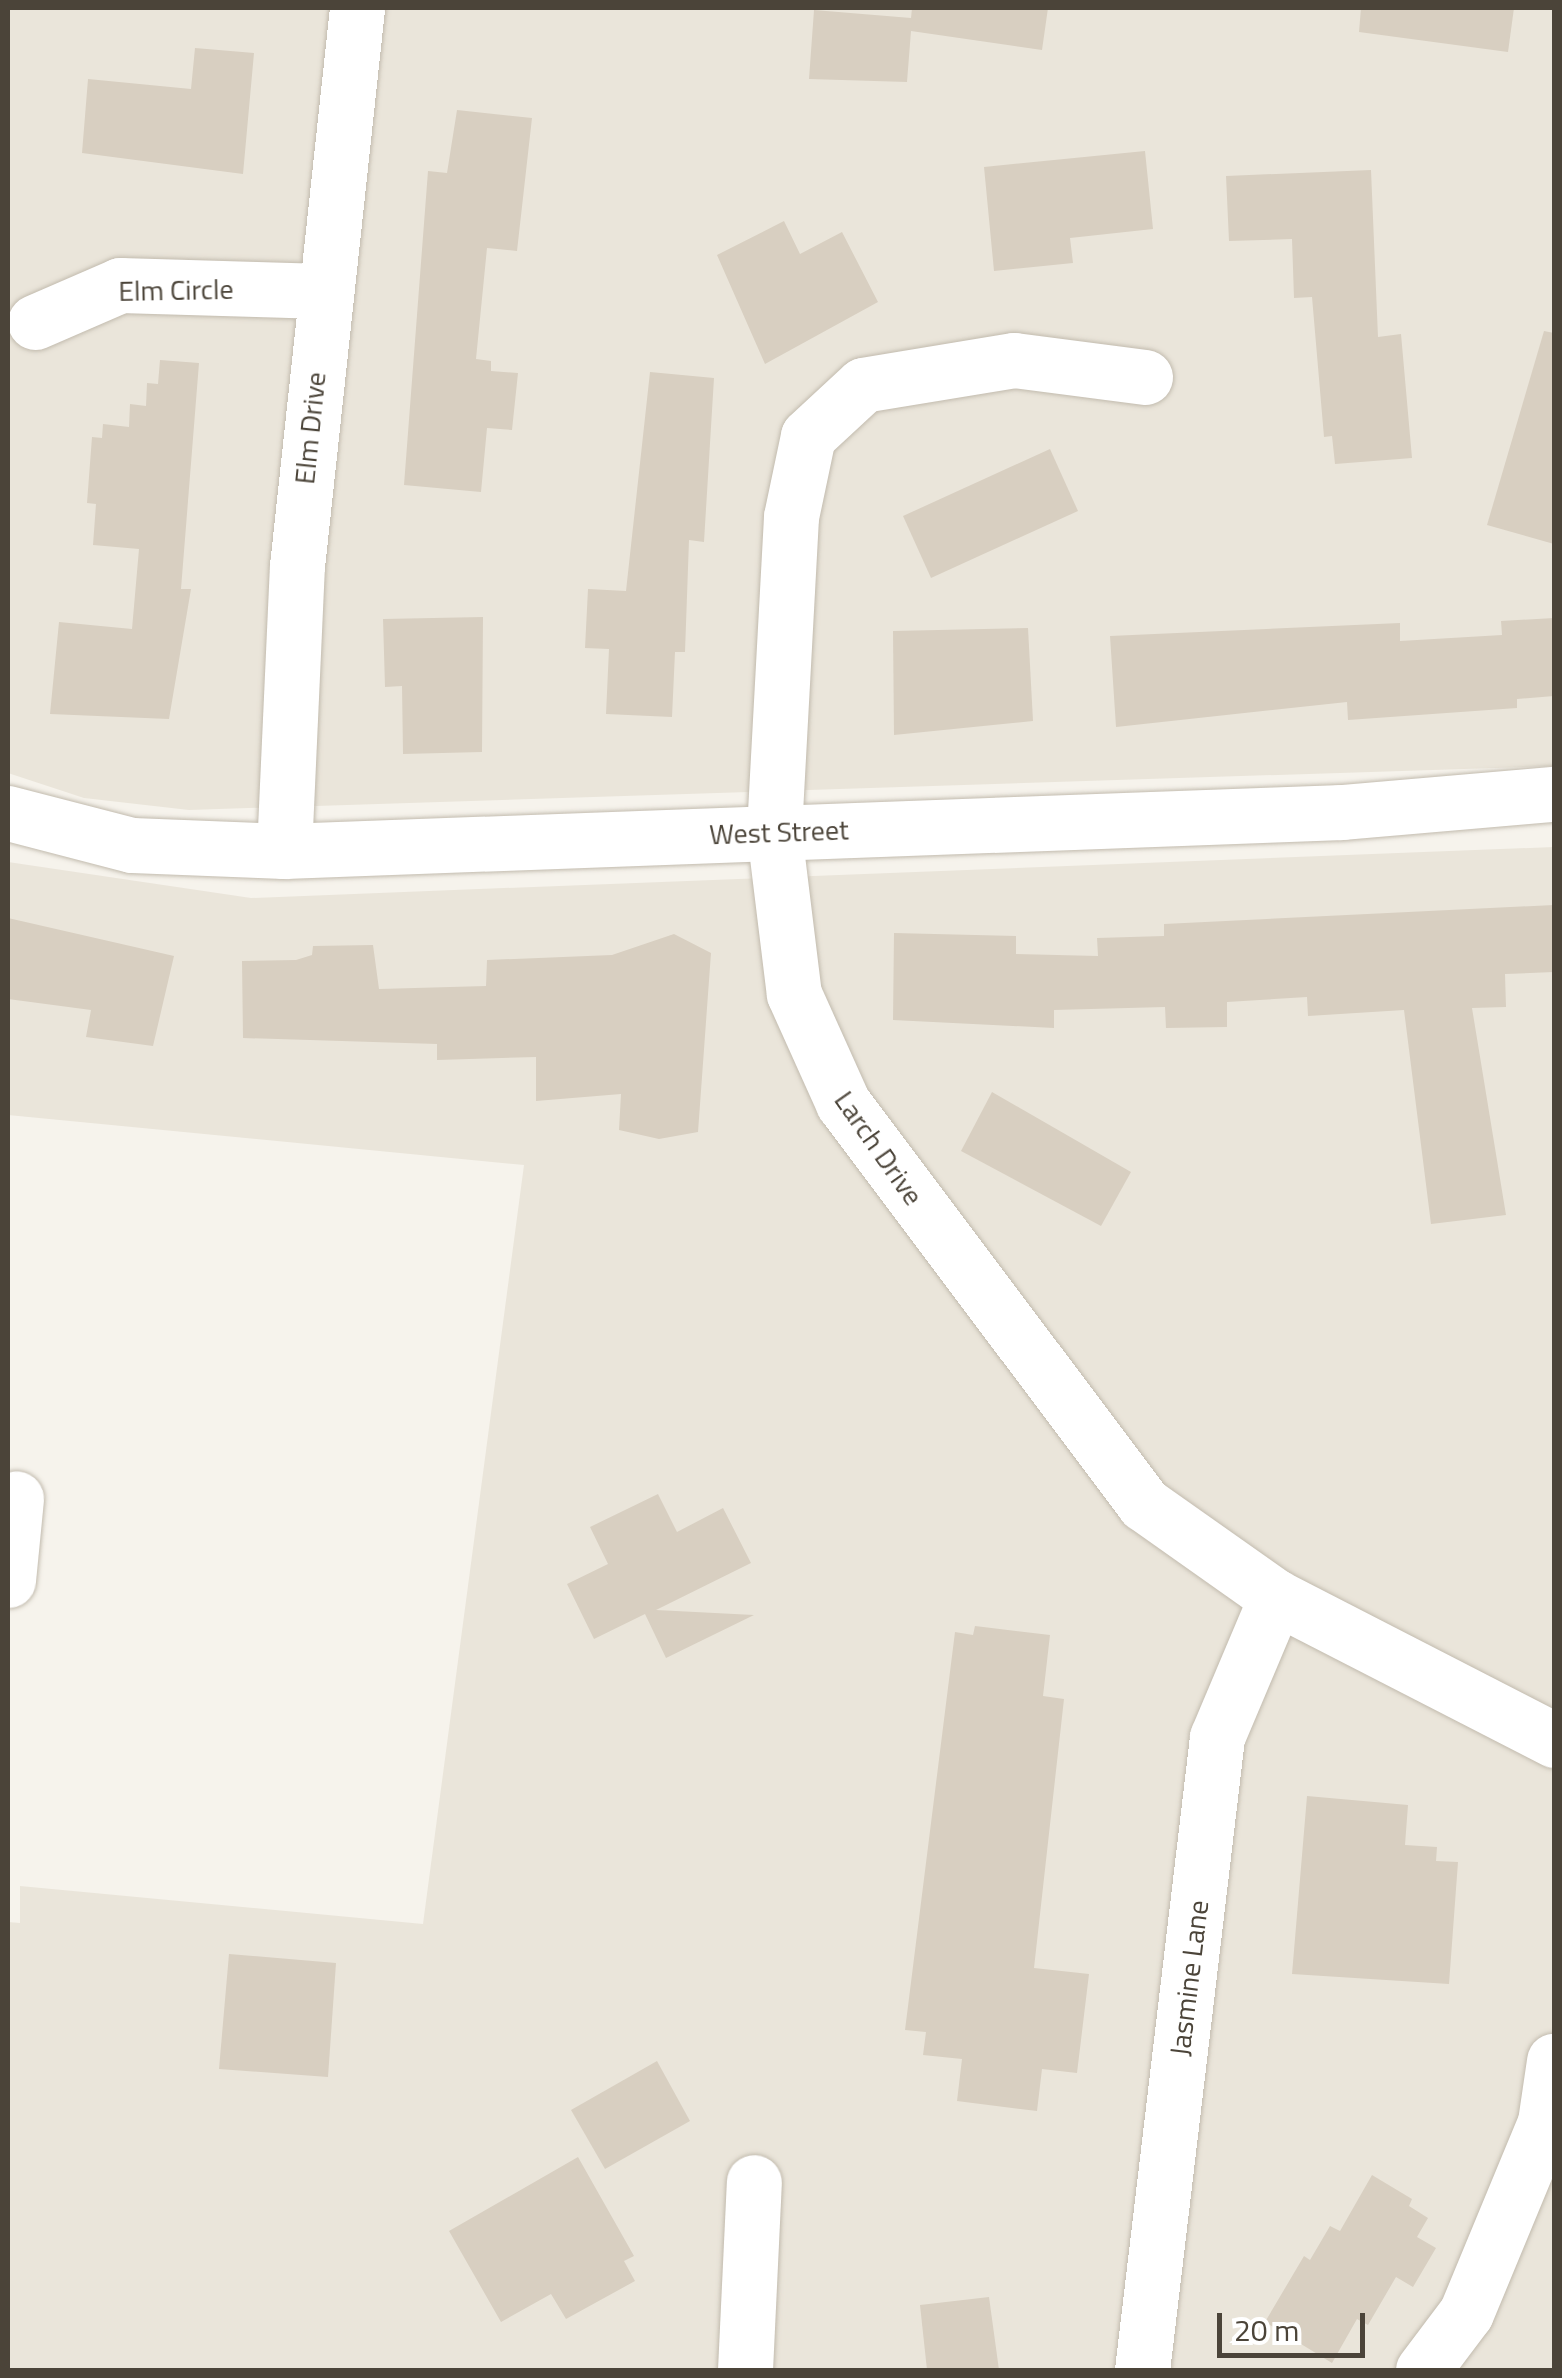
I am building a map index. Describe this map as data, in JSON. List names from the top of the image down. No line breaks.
{"streets":{"street":["Elm Circle","Elm Drive","West Street","Larch Drive","Jasmine Lane"]},"crossings":[["Elm Circle","Elm Drive"],["Elm Drive","West Street"],["West Street","Larch Drive"],["Larch Drive","Jasmine Lane"]],"scale_bar":"20 m"}
